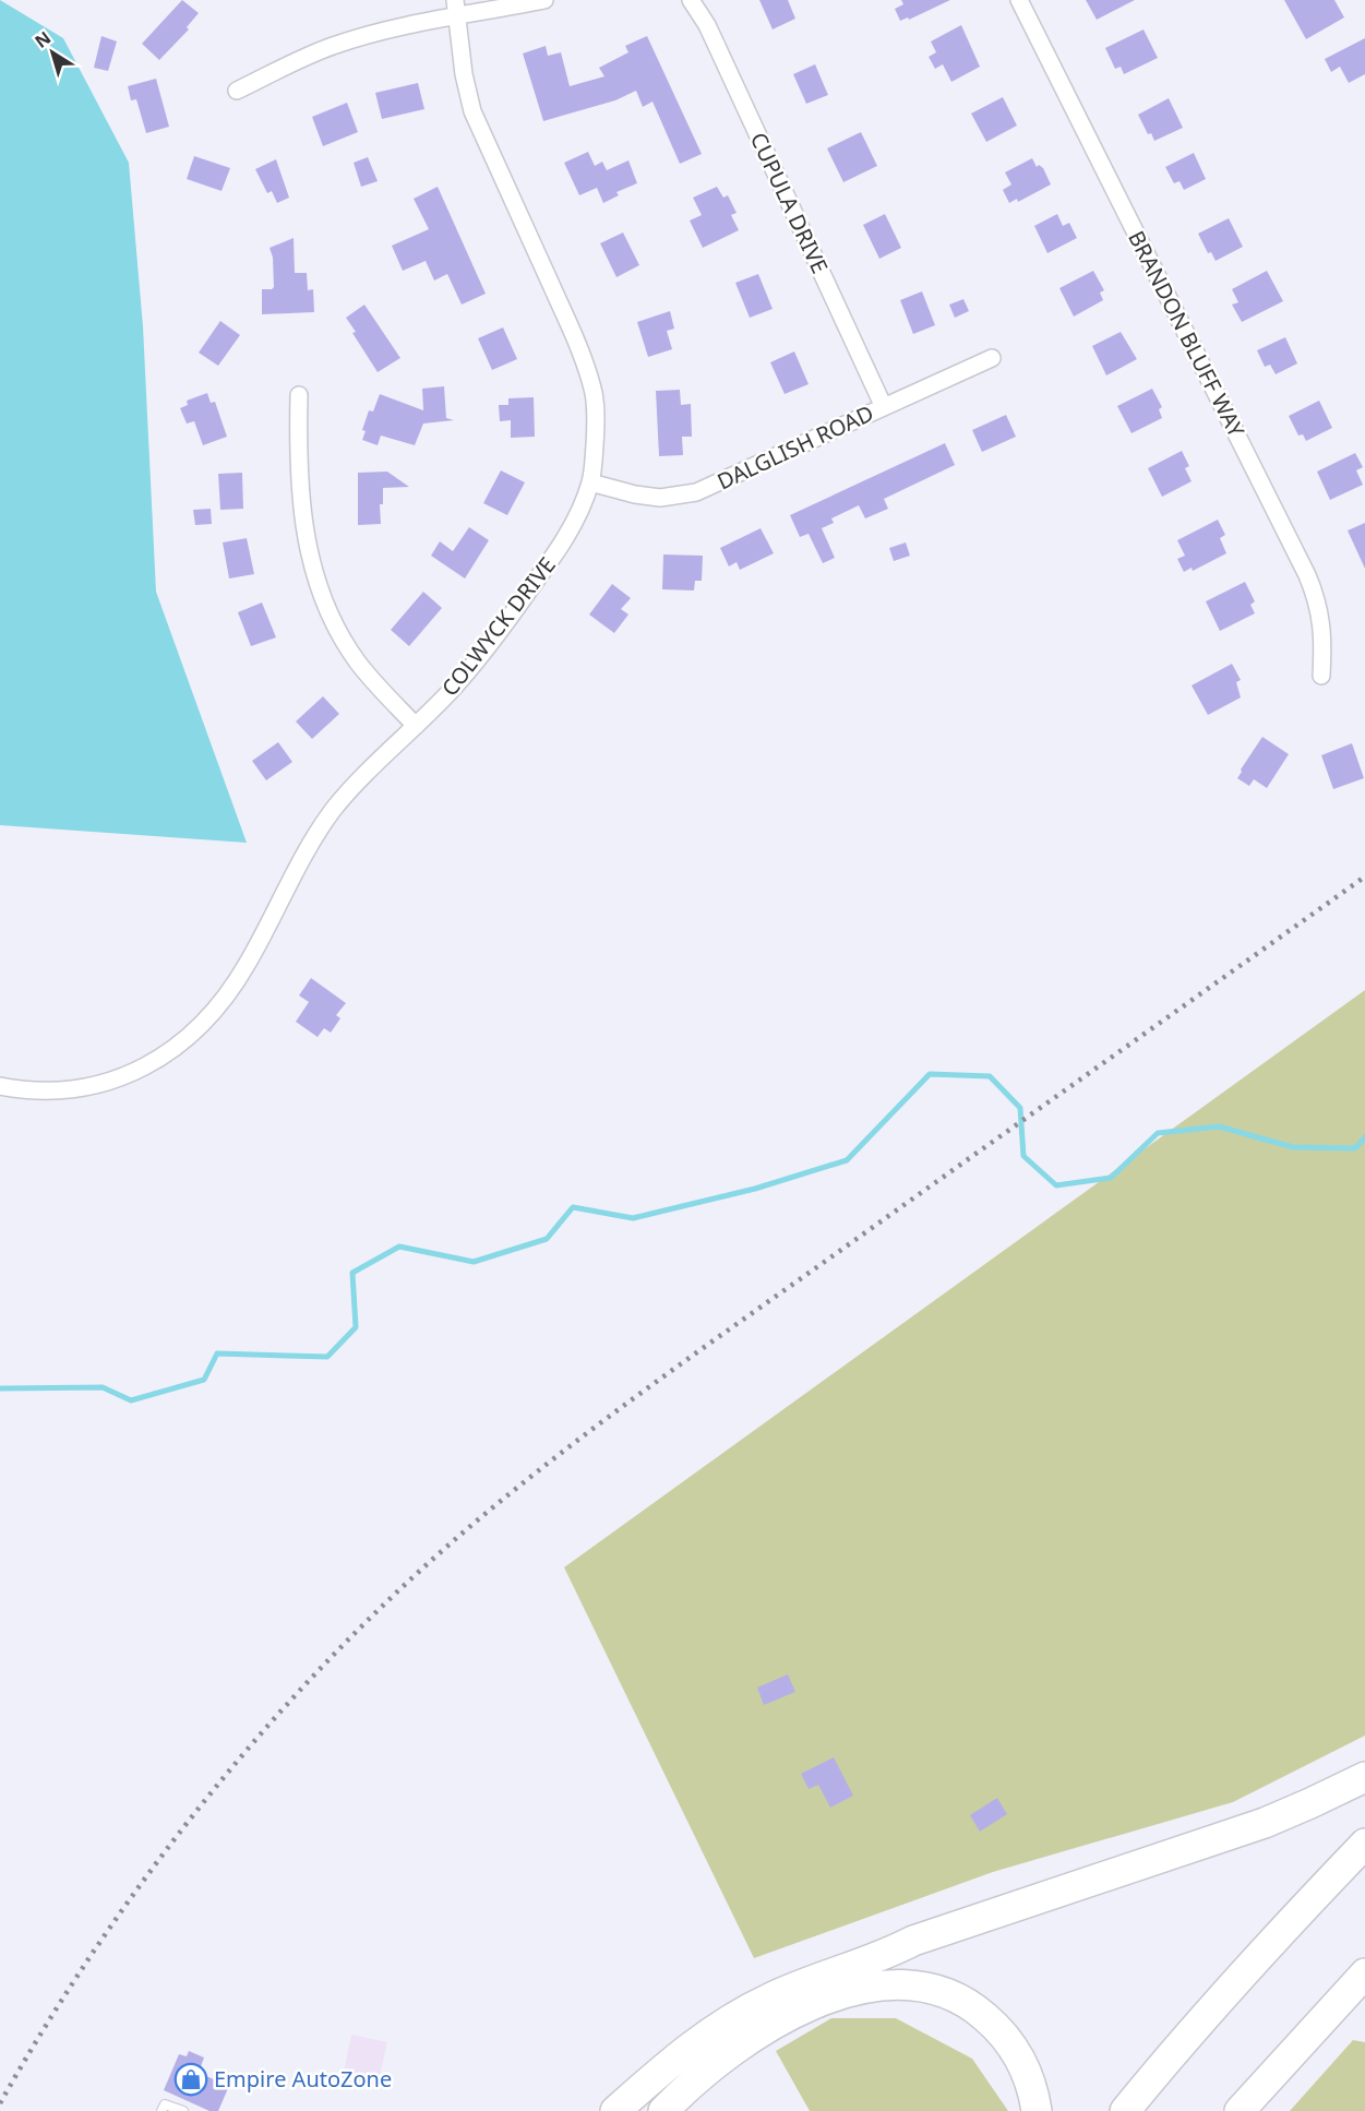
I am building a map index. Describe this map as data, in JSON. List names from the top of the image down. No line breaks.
{"streets":{"street":["CUPULA DRIVE","BRANDON BLUFF WAY","DALGLISH ROAD","COLWYCK DRIVE"]},"crossings":[["CUPULA DRIVE","DALGLISH ROAD"],["DALGLISH ROAD","COLWYCK DRIVE"]],"places":{"shop":["Empire AutoZone"]},"north":"top left"}
